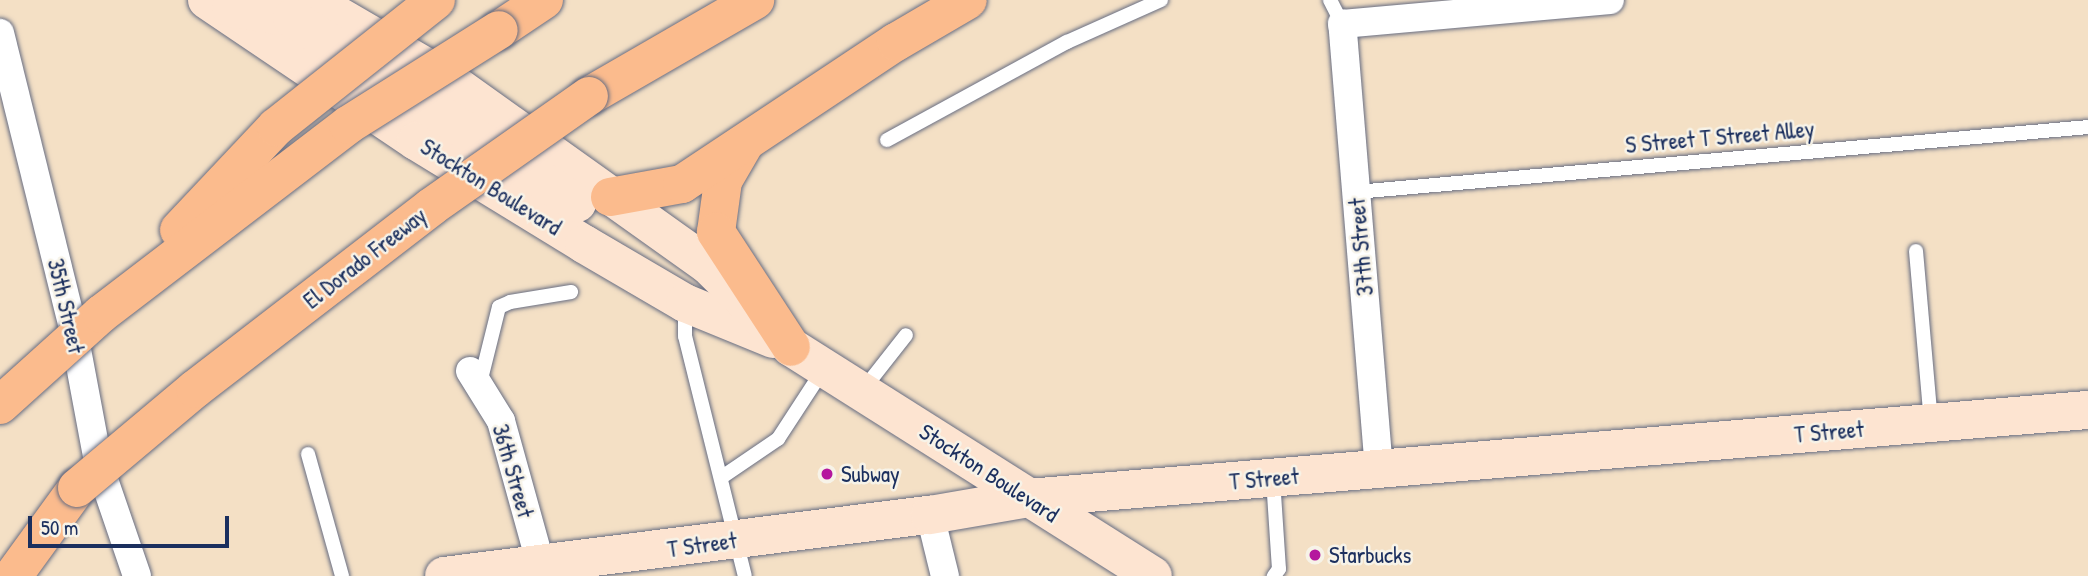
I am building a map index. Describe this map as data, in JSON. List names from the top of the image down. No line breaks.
{"streets":{"highway":["El Dorado Freeway"],"main road":["Stockton Boulevard","T Street"],"street":["37th Street","35th Street","36th Street"],"lane":["S Street T Street Alley"]},"crossings":[["S Street T Street Alley","37th Street"],["Stockton Boulevard","T Street"],["37th Street","T Street"],["T Street","36th Street"]],"places":["Subway","Starbucks"],"scale_bar":"50 m"}
